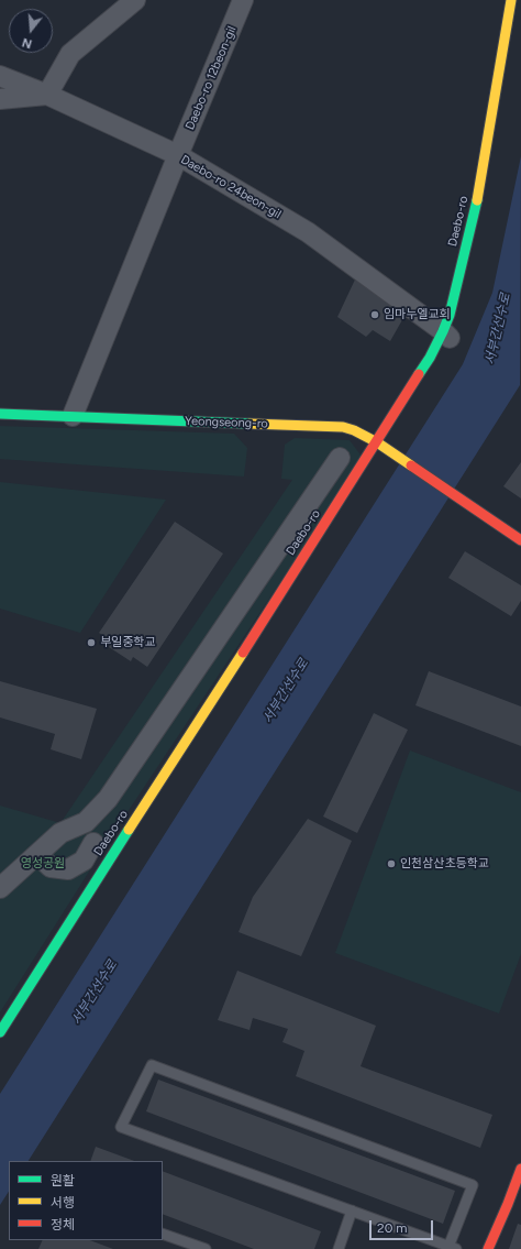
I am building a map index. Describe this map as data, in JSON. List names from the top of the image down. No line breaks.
{"streets":{"street":["Daebo-ro 12beon-gil","Daebo-ro 24beon-gil","Daebo-ro","Yeongseong-ro"]},"crossings":[["Daebo-ro 12beon-gil","Daebo-ro 24beon-gil"],["Daebo-ro 24beon-gil","Daebo-ro"],["Daebo-ro","Yeongseong-ro"]],"water":["서부간선수로"],"parks":["영성공원"],"places":["임마누엘교회","부일중학교","인천삼산초등학교"],"legend":["원활","서행","정체"],"scale_bar":"20 m","north":"bottom"}
